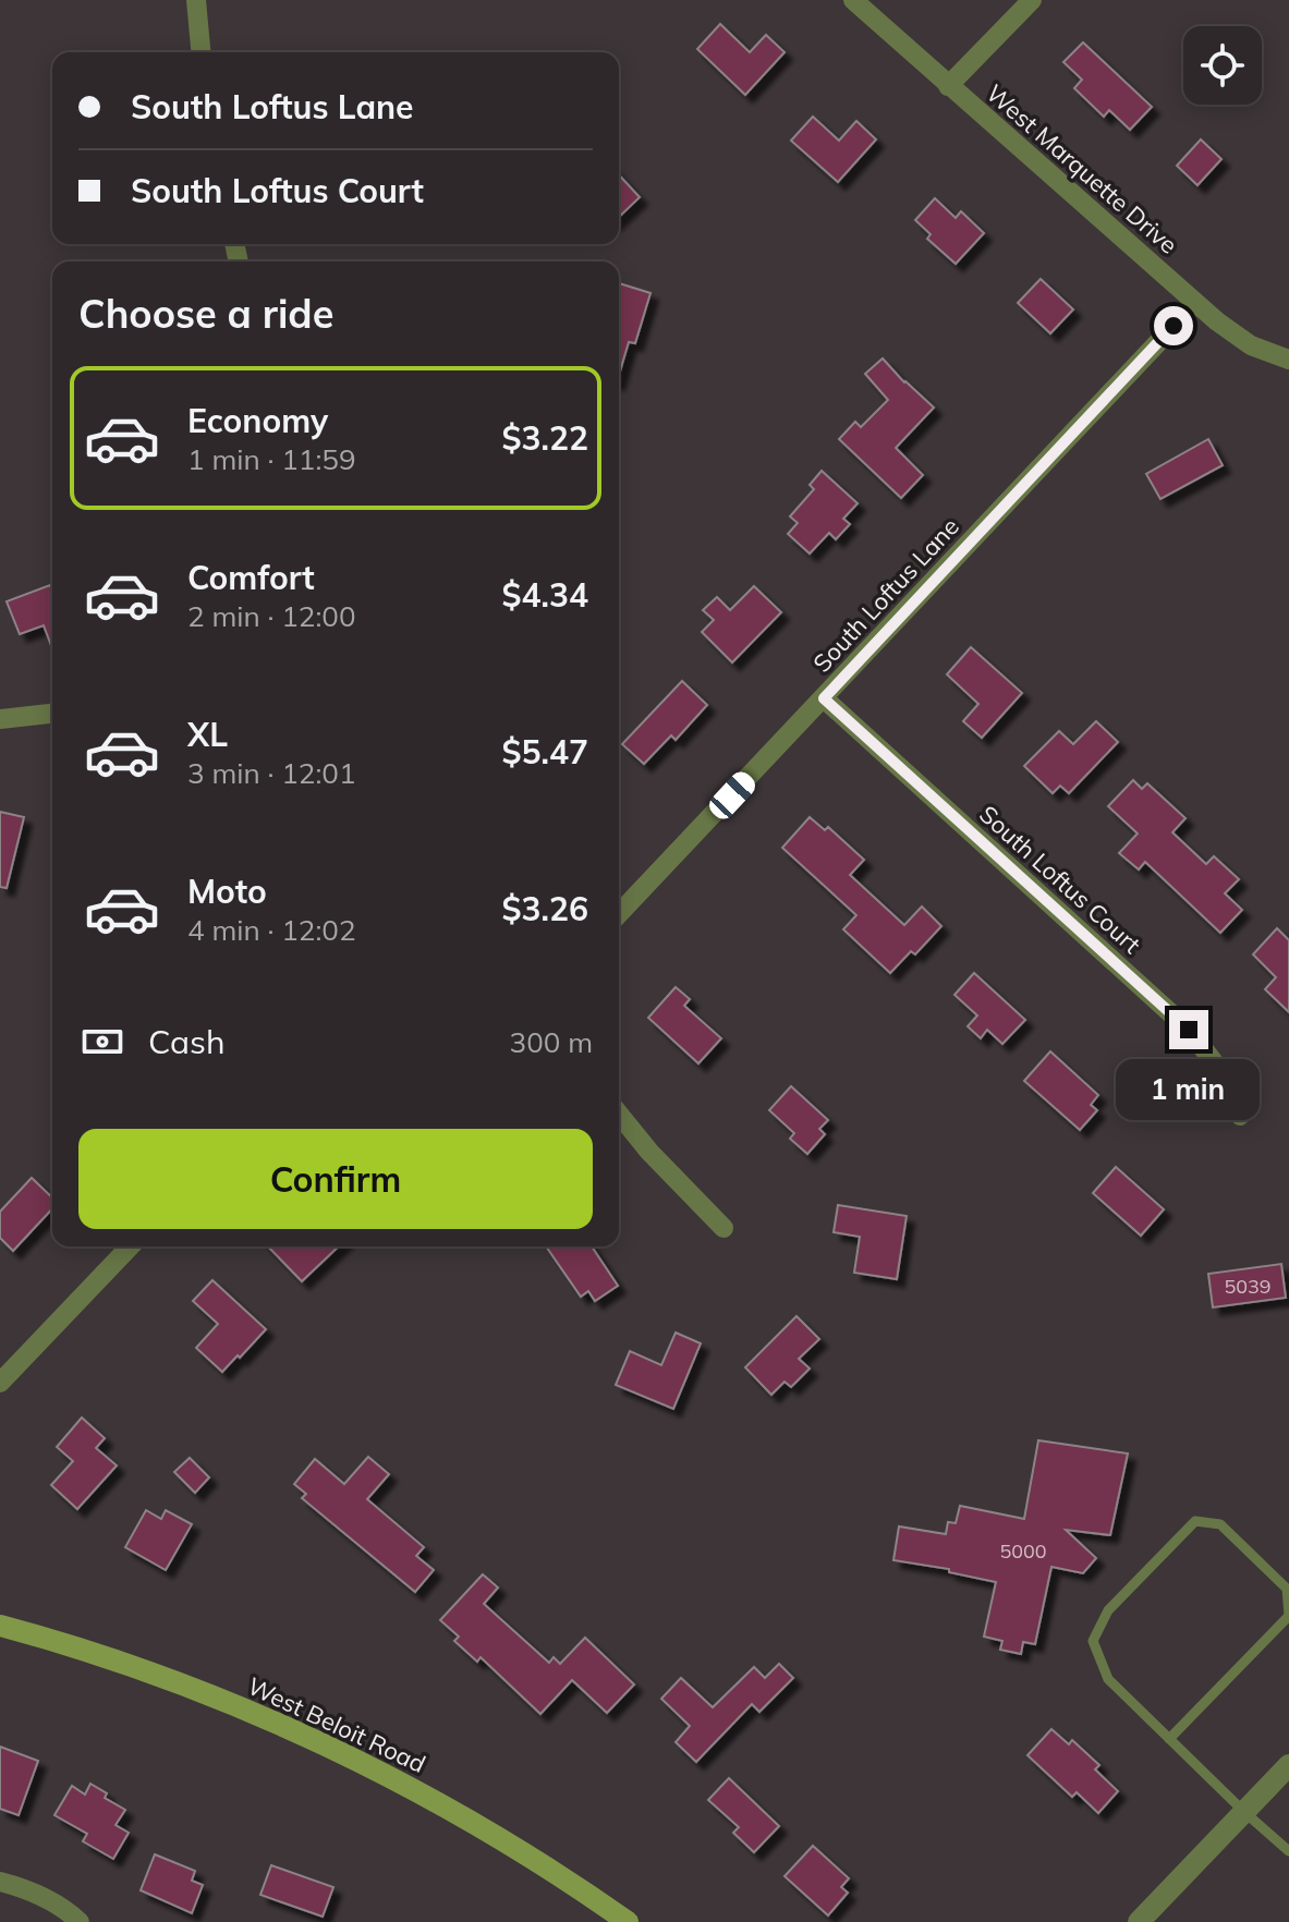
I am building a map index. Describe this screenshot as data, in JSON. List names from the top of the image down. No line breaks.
{"streets":{"main road":["West Beloit Road"],"street":["West Marquette Drive","South Loftus Lane","South Loftus Court"]},"crossings":[["West Marquette Drive","South Loftus Lane"],["South Loftus Lane","South Loftus Court"]],"house_numbers":["5039","5000"],"page":{"banner":["South Loftus Lane","South Loftus Court"],"heading":"Choose a ride","list":[{"name":"Economy","note":"1 min · 11:59","value":"$3.22"},{"name":"Comfort","note":"2 min · 12:00","value":"$4.34"},{"name":"XL","note":"3 min · 12:01","value":"$5.47"},{"name":"Moto","note":"4 min · 12:02","value":"$3.26"}],"pay":["Cash","300 m"],"bubble":"1 min","buttons":"Confirm"}}
